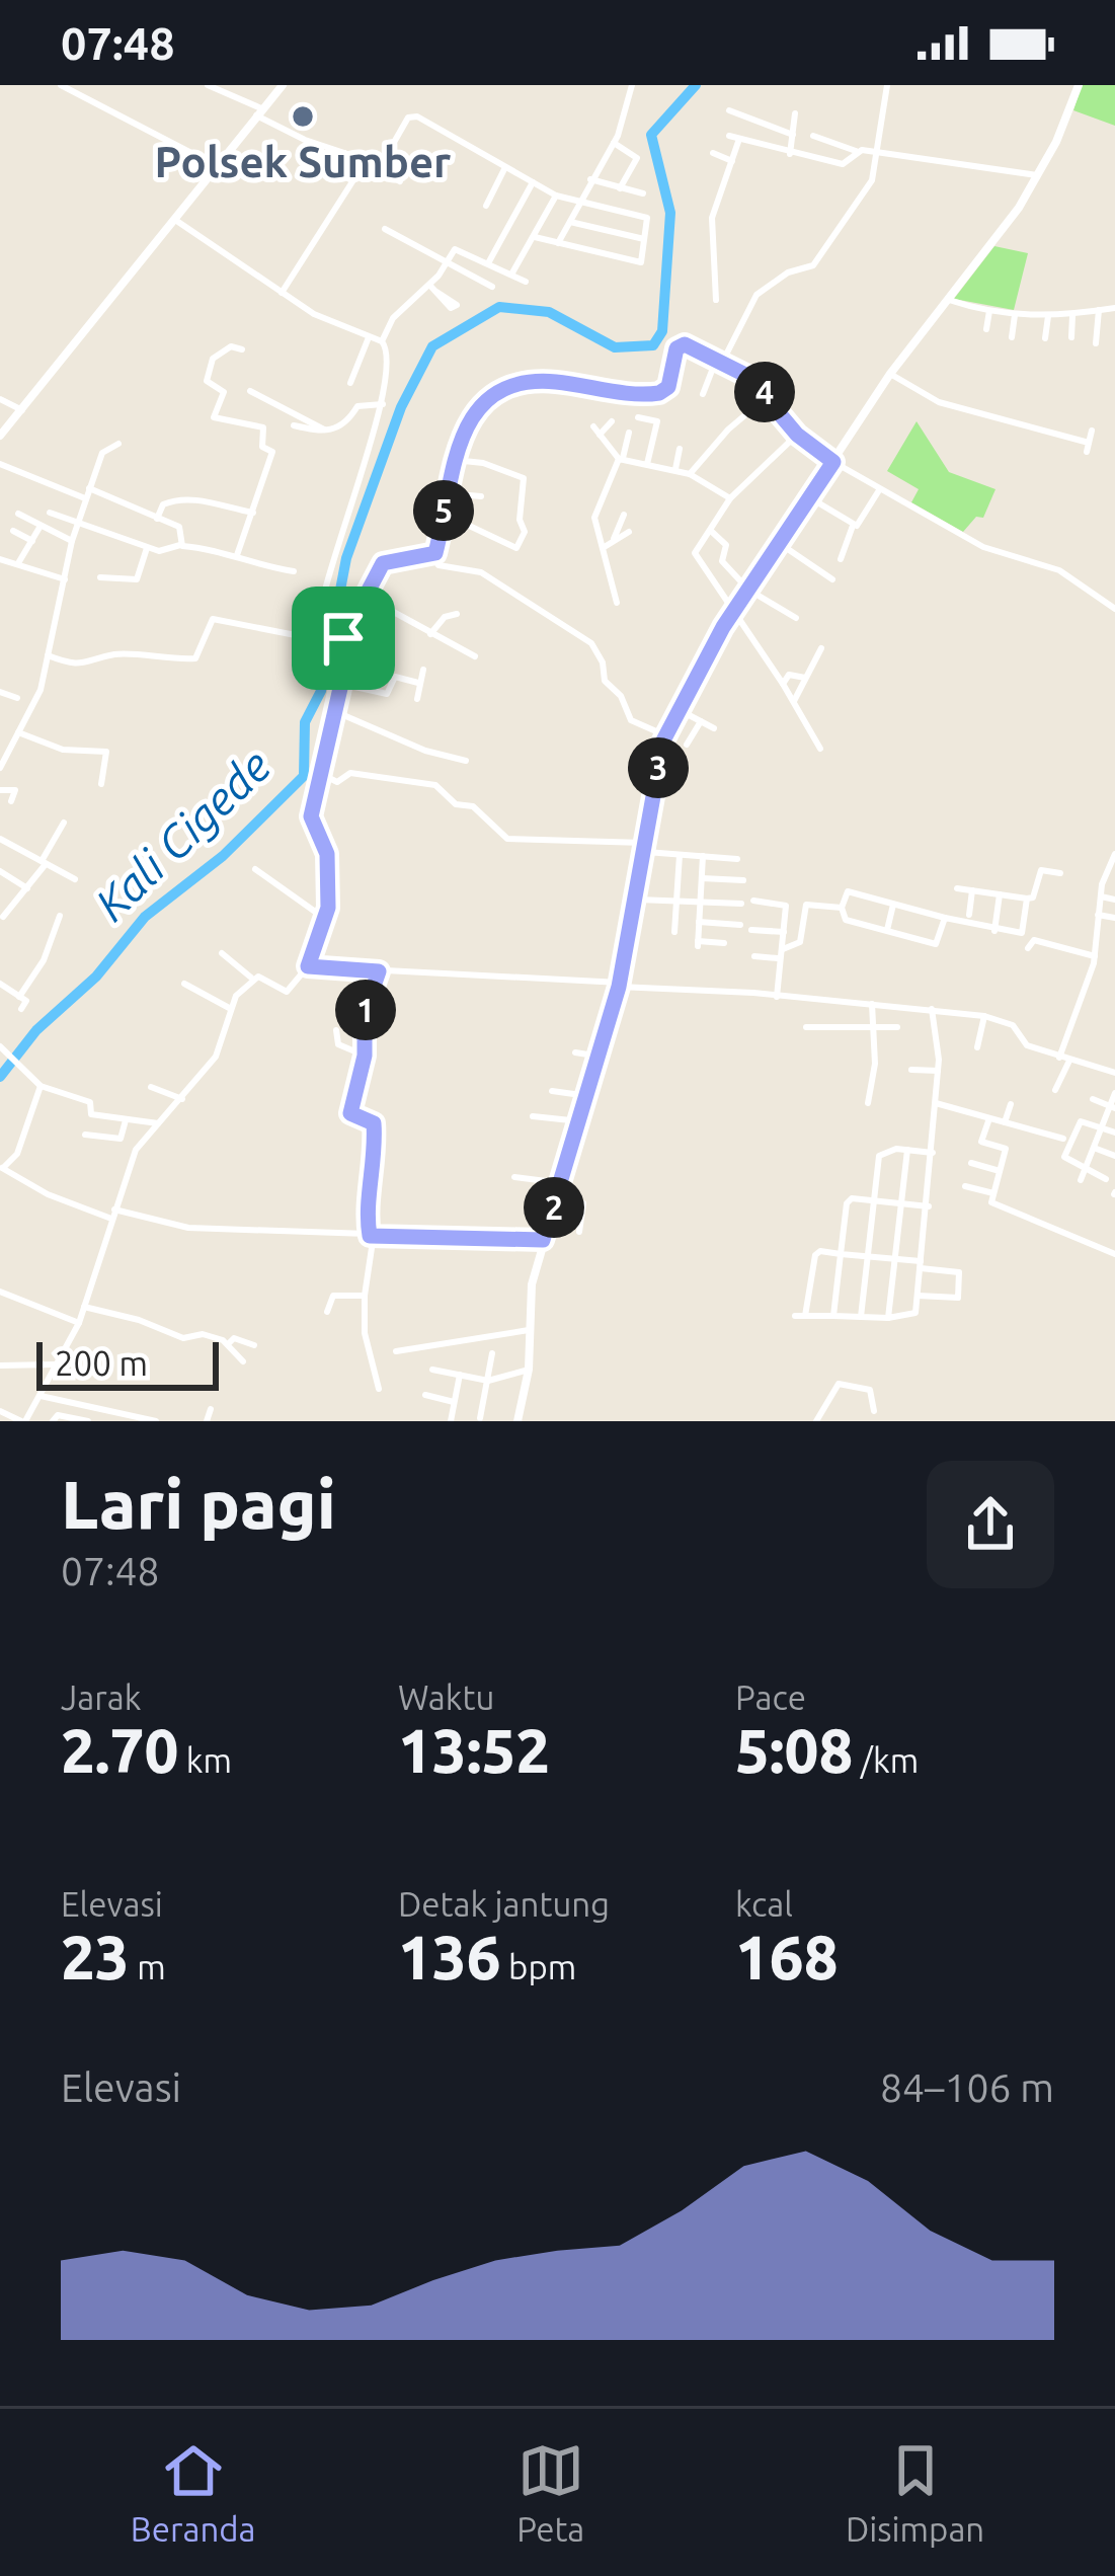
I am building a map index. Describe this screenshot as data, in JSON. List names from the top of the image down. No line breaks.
{"water":["Kali Cigede"],"places":["Polsek Sumber"],"scale_bar":"200 m","page":{"status":"07:48","pins":["4","5","3","1","2"],"scale":"200 m","heading":["Lari pagi","07:48"],"stats":[["Jarak","2.70 km"],["Waktu","13:52"],["Pace","5:08 /km"],["Elevasi","23 m"],["Detak jantung","136 bpm"],["kcal","168"]],"chart":["Elevasi","84–106 m"],"tabs":["Beranda","Peta","Disimpan"]}}
